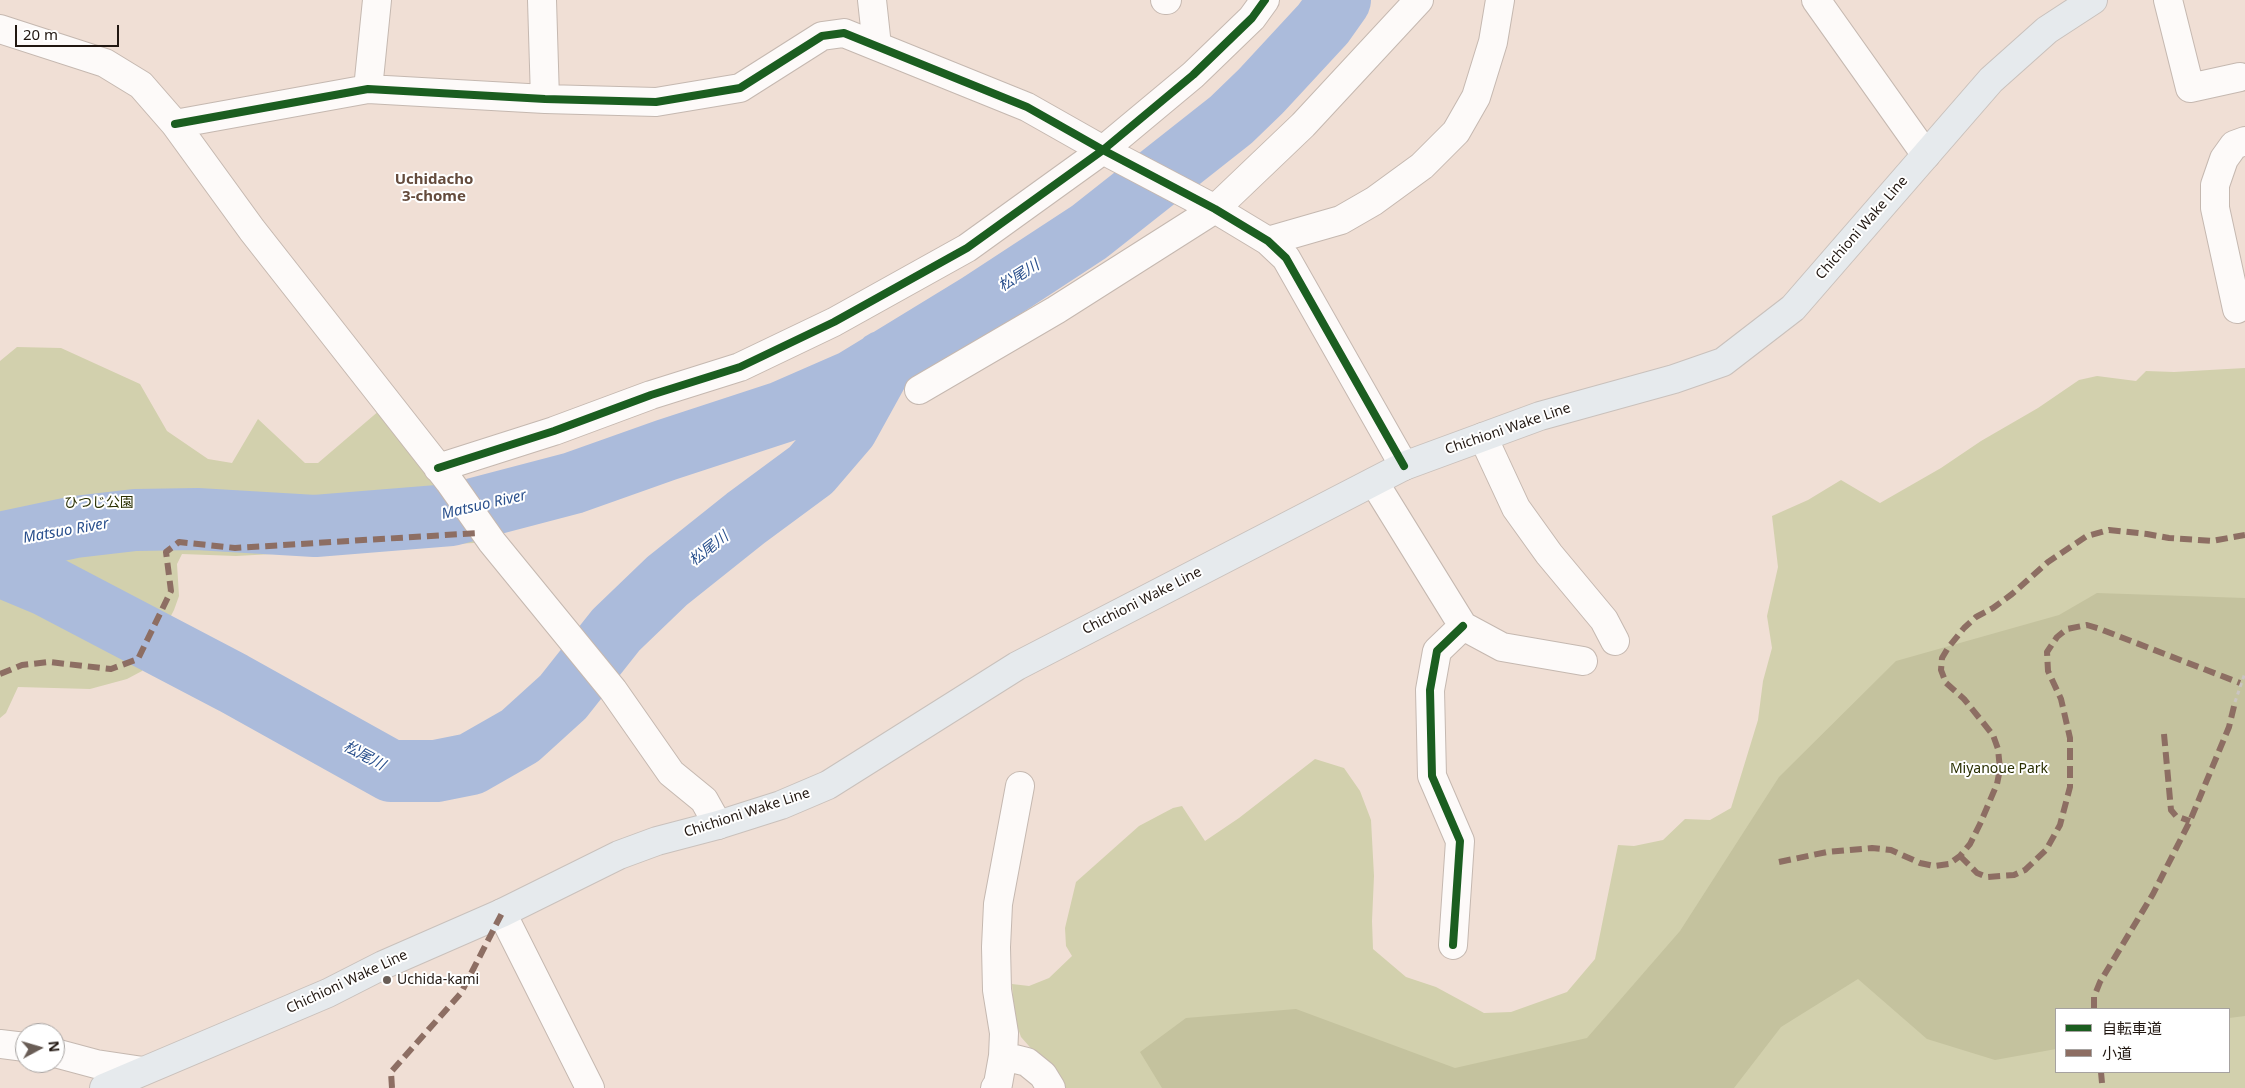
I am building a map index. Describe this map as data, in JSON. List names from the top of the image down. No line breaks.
{"streets":{"main road":["Chichioni Wake Line"]},"districts":["Uchidacho 3-chome"],"water":["松尾川","Matsuo River"],"parks":["ひつじ公園","Miyanoue Park"],"places":["Uchida-kami"],"legend":["自転車道","小道"],"scale_bar":"20 m","north":"right"}
